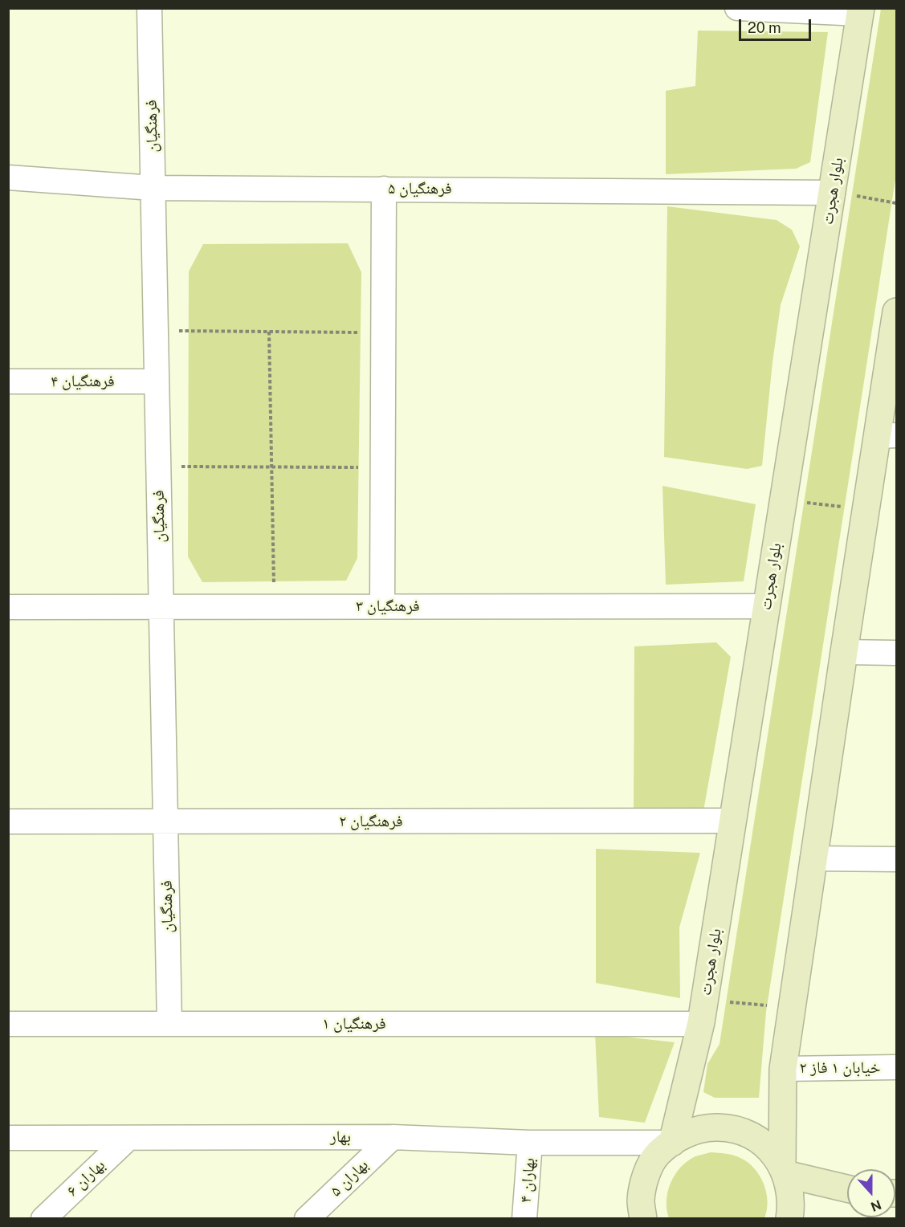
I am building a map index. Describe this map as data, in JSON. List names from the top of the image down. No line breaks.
{"streets":{"main road":["بلوار هجرت"],"street":["فرهنگیان","فرهنگیان ۵","فرهنگیان ۴","فرهنگیان ۳","فرهنگیان ۲","فرهنگیان ۱","خیابان ۱ فاز ۲","بهار","بهاران ۶","بهاران ۵","بهاران ۴"]},"crossings":[["فرهنگیان","فرهنگیان ۵"],["فرهنگیان","فرهنگیان ۴"],["فرهنگیان","فرهنگیان ۳"],["فرهنگیان","فرهنگیان ۲"],["فرهنگیان","فرهنگیان ۱"],["فرهنگیان ۵","بلوار هجرت"],["بلوار هجرت","فرهنگیان ۳"],["بلوار هجرت","فرهنگیان ۲"],["بلوار هجرت","فرهنگیان ۱"],["بلوار هجرت","بهار"],["بهار","بهاران ۶"],["بهار","بهاران ۵"],["بهار","بهاران ۴"]],"scale_bar":"20 m","north":"bottom"}
